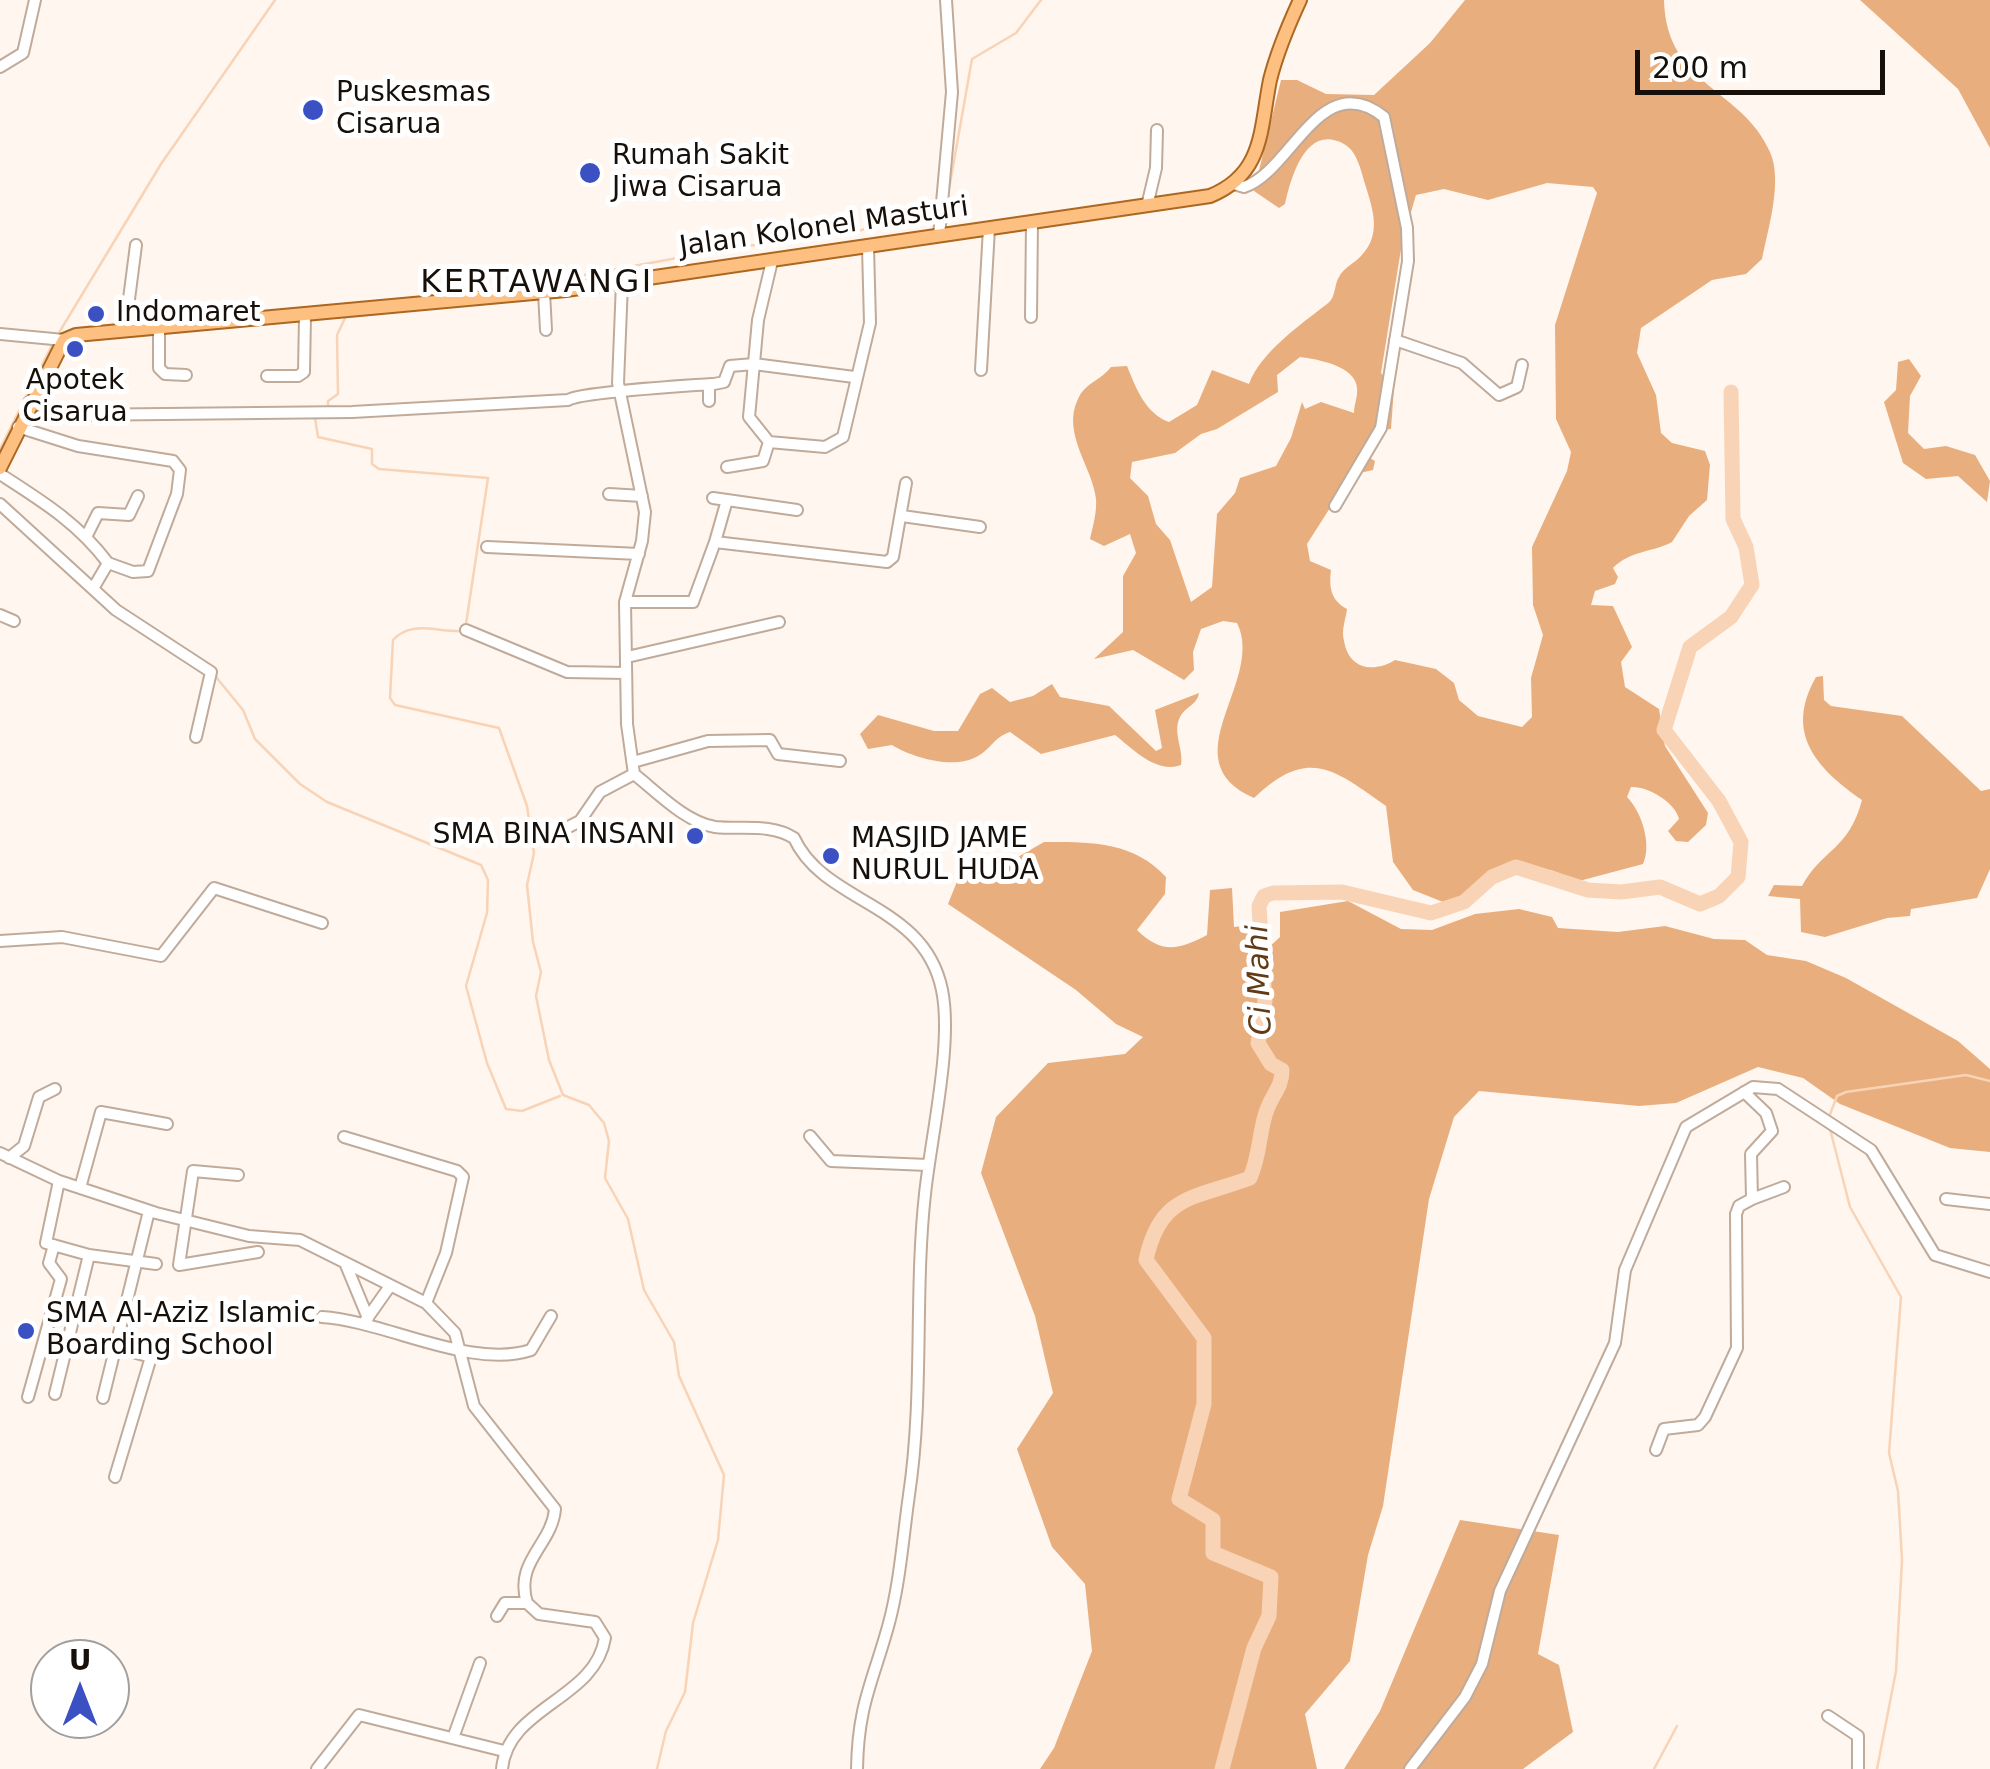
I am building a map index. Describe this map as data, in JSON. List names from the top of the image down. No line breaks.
{"streets":{"main road":["Jalan Kolonel Masturi"]},"districts":["KERTAWANGI"],"water":["Ci Mahi"],"places":["Puskesmas Cisarua","Rumah Sakit Jiwa Cisarua","Indomaret","Apotek Cisarua","SMA BINA INSANI","MASJID JAME NURUL HUDA","SMA Al-Aziz Islamic Boarding School"],"scale_bar":"200 m","north":"top"}
